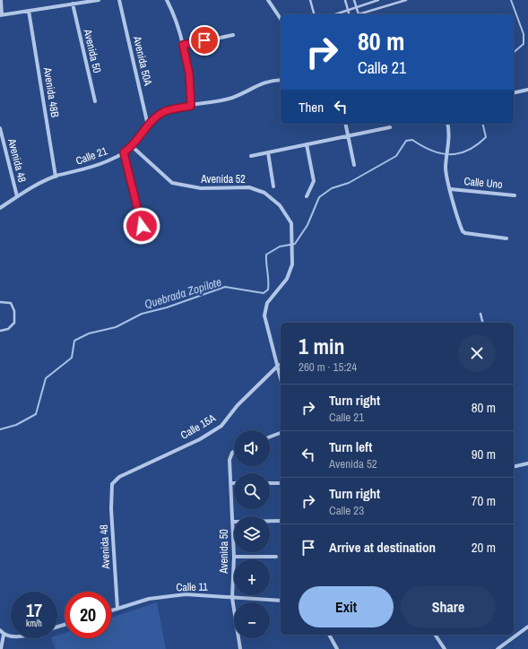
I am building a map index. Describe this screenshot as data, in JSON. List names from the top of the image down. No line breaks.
{"streets":{"street":["Avenida 50","Avenida 50A","Avenida 48B","Calle 21","Avenida 48","Avenida 52","Calle Uno","Calle 15A","Calle 11"]},"crossings":[["Avenida 50","Calle 11"],["Avenida 50A","Calle 21"],["Avenida 48B","Calle 21"],["Calle 21","Avenida 48"],["Calle 21","Avenida 52"],["Avenida 48","Calle 15A"],["Avenida 48","Calle 11"],["Avenida 52","Calle 15A"]],"water":["Quebrada Zopilote"],"page":{"turn":["80 m","Calle 21"],"then":"Then","heading":["1 min","260 m · 15:24"],"list":[{"name":"Turn right","note":"Calle 21","value":"80 m"},{"name":"Turn left","note":"Avenida 52","value":"90 m"},{"name":"Turn right","note":"Calle 23","value":"70 m"},{"name":"Arrive at destination","value":"20 m"}],"map_buttons":["+","−"],"buttons":["Exit","Share"],"speed":"17 km/h","limit":"20"}}
